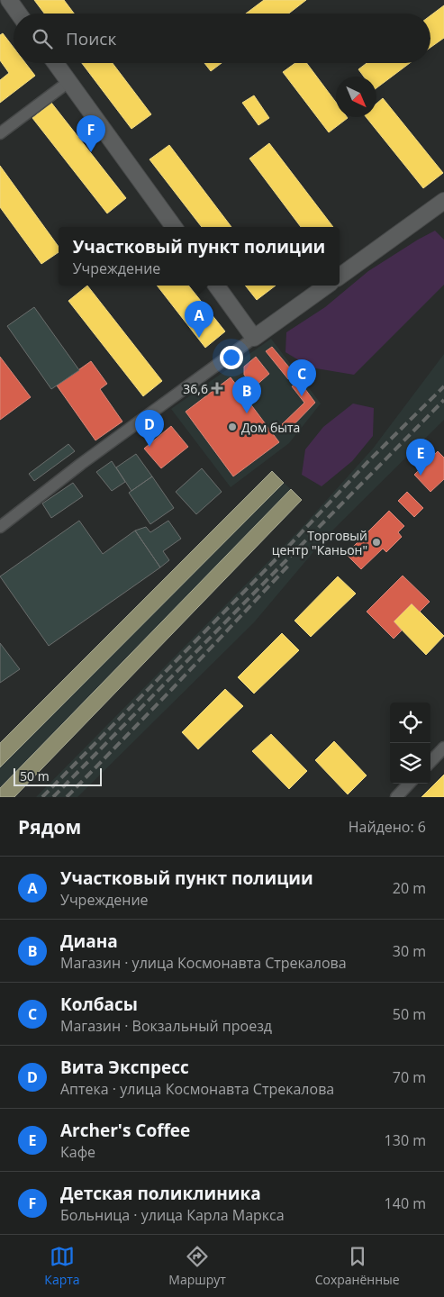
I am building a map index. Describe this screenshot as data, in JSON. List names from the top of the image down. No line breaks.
{"places":{"health":["36,6"],"other":["Дом быта","Торговый центр \"Каньон\""]},"scale_bar":"50 m","north":"bottom right","page":{"search":"Поиск","pins":["F","A","C","B","D","E"],"popup":["Участковый пункт полиции","Учреждение"],"scale":"50 m","heading":["Рядом","Найдено: 6"],"list":[{"mark":"A","name":"Участковый пункт полиции","note":"Учреждение","value":"20 m"},{"mark":"B","name":"Диана","note":"Магазин · улица Космонавта Стрекалова","value":"30 m"},{"mark":"C","name":"Колбасы","note":"Магазин · Вокзальный проезд","value":"50 m"},{"mark":"D","name":"Вита Экспресс","note":"Аптека · улица Космонавта Стрекалова","value":"70 m"},{"mark":"E","name":"Archer's Coffee","note":"Кафе","value":"130 m"},{"mark":"F","name":"Детская поликлиника","note":"Больница · улица Карла Маркса","value":"140 m"}],"nav":["Карта","Маршрут","Сохранённые"]}}
